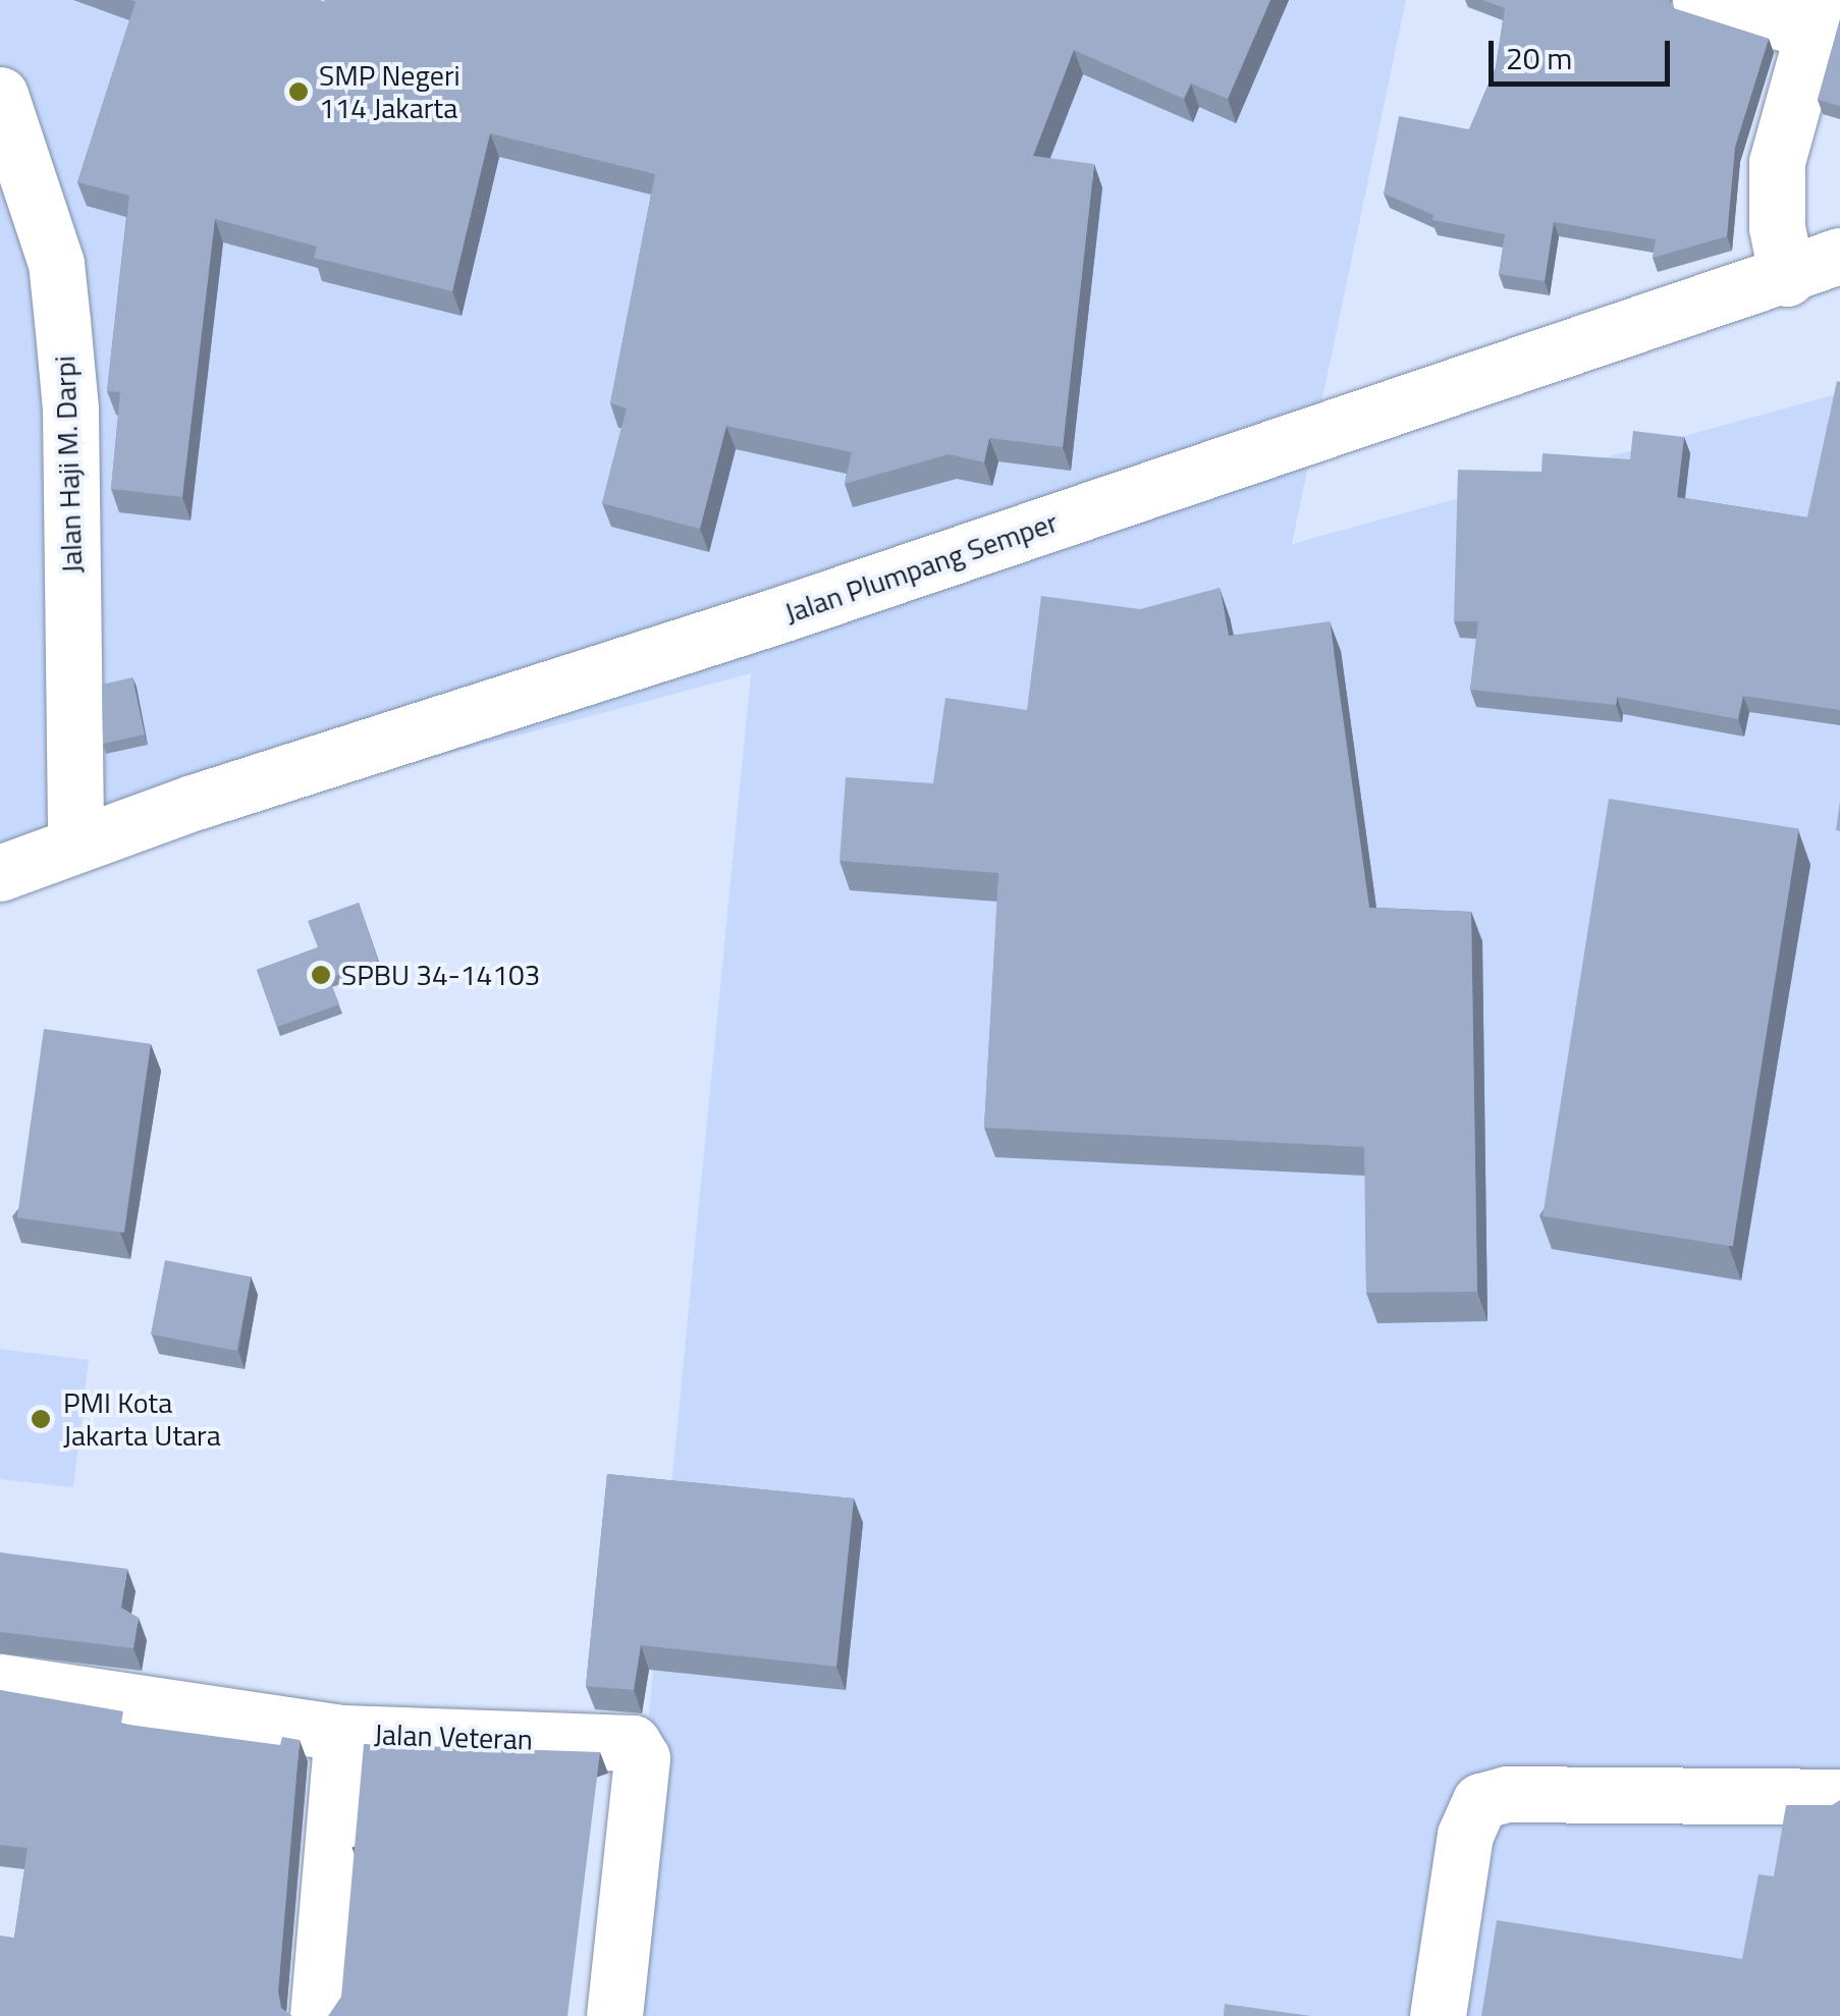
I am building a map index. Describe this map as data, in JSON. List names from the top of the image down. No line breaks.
{"streets":{"street":["Jalan Haji M. Darpi","Jalan Plumpang Semper","Jalan Veteran"]},"crossings":[["Jalan Haji M. Darpi","Jalan Plumpang Semper"]],"places":["SMP Negeri 114 Jakarta","SPBU 34-14103","PMI Kota Jakarta Utara"],"scale_bar":"20 m"}
